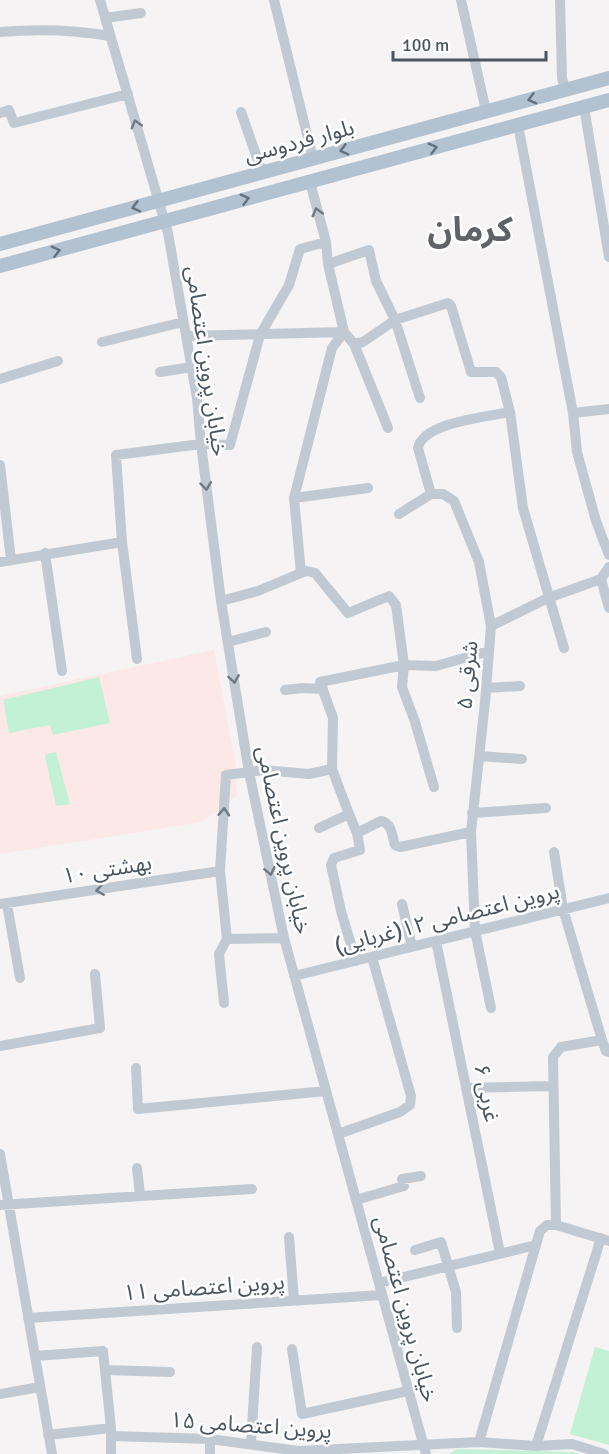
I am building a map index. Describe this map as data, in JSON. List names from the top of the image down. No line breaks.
{"streets":{"main road":["بلوار فردوسی"],"street":["خیابان پروین اعتصامی","شرقی ۵","بهشتی ۱۰","پروین اعتصامی ۱۲(غربایی)","غربی ۶","پروین اعتصامی ۱۱","پروین اعتصامی ۱۵"]},"crossings":[["بلوار فردوسی","خیابان پروین اعتصامی"],["خیابان پروین اعتصامی","پروین اعتصامی ۱۲(غربایی)"],["خیابان پروین اعتصامی","پروین اعتصامی ۱۱"],["خیابان پروین اعتصامی","پروین اعتصامی ۱۵"],["شرقی ۵","پروین اعتصامی ۱۲(غربایی)"],["پروین اعتصامی ۱۲(غربایی)","غربی ۶"]],"one_way":["بهشتی ۱۰"],"districts":["کرمان"],"scale_bar":"100 m"}
